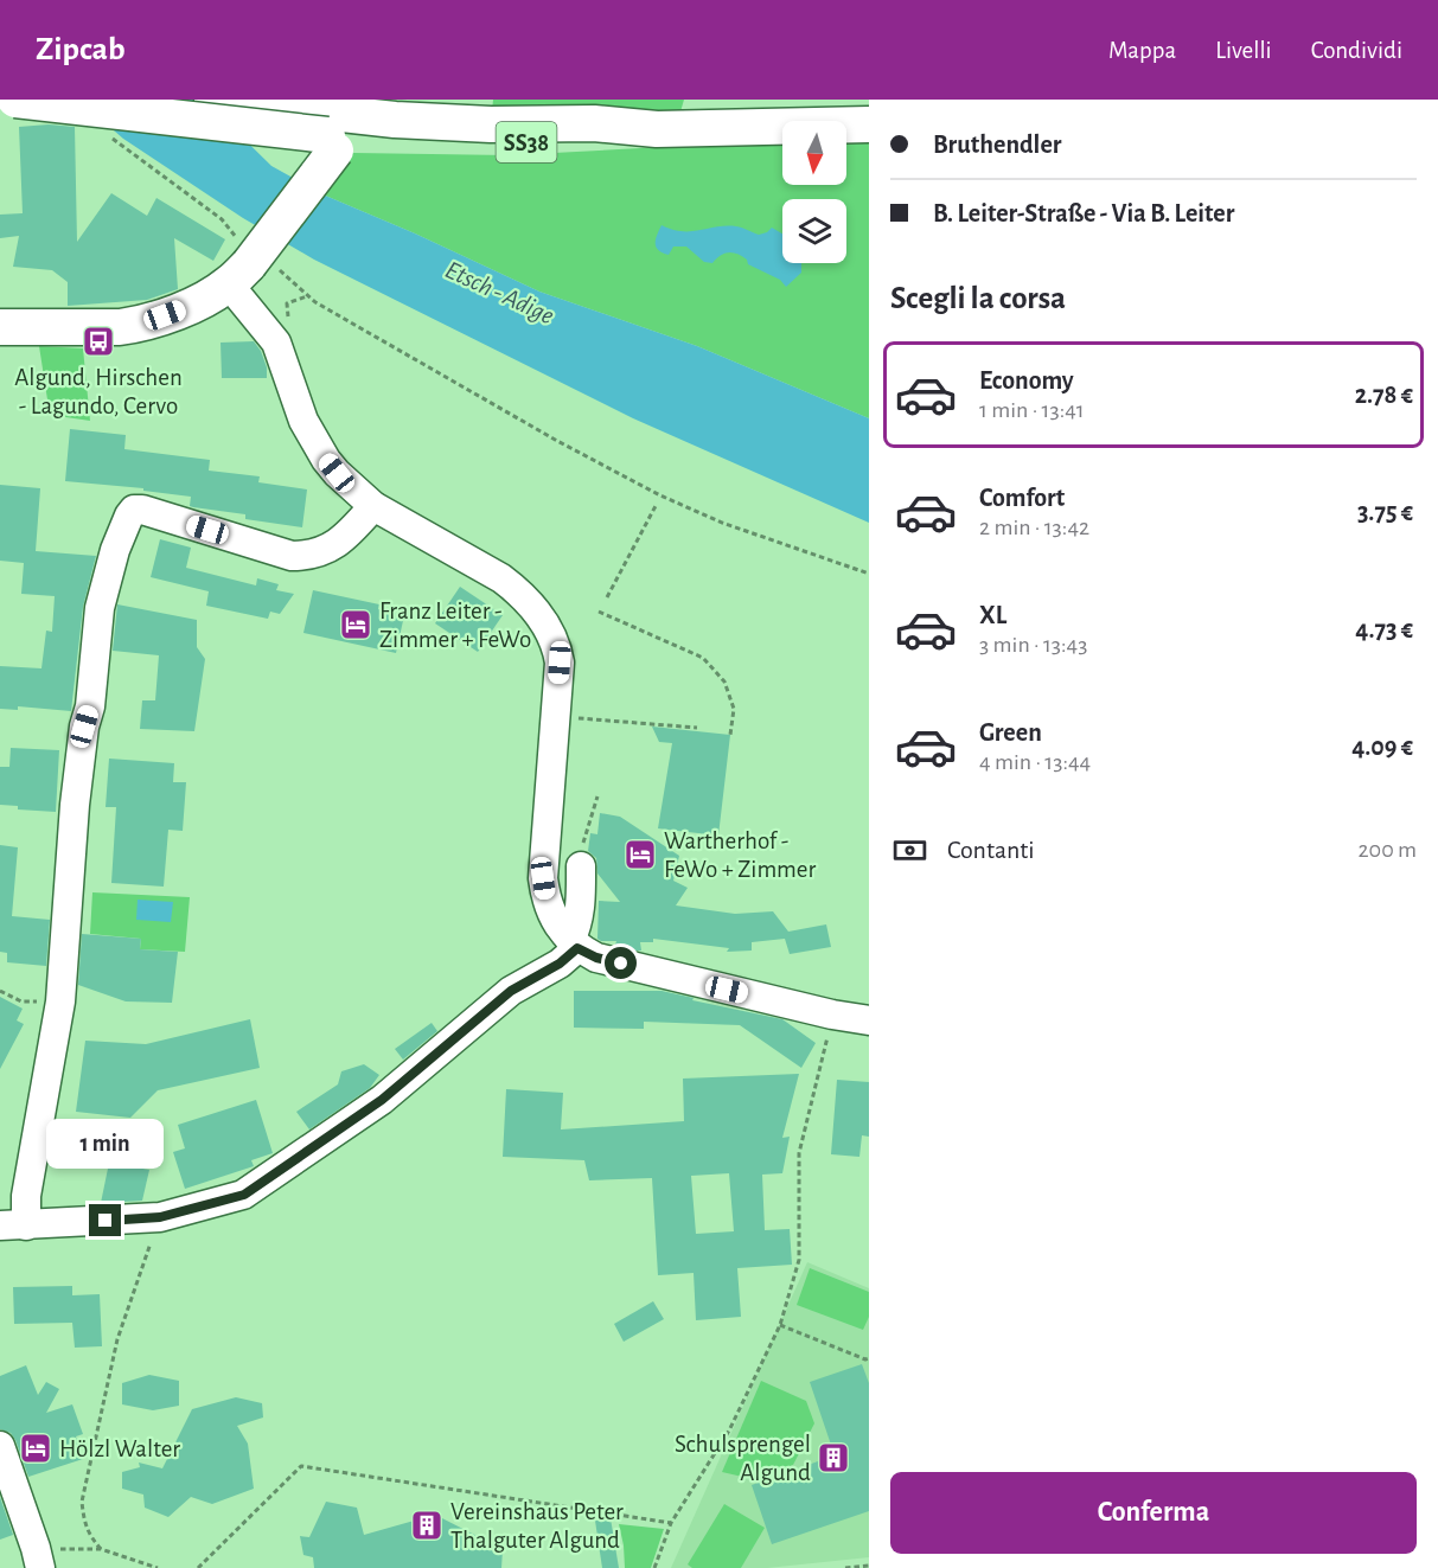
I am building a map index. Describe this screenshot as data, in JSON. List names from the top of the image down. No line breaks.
{"streets":{"main road":["SS38"]},"water":["Etsch - Adige"],"places":{"bus stop":["Algund, Hirschen - Lagundo, Cervo"],"hotel":["Franz Leiter - Zimmer + FeWo","Wartherhof - FeWo + Zimmer","Hölzl Walter"],"building":["Schulsprengel Algund","Vereinshaus Peter Thalguter Algund"]},"north":"bottom","page":{"header":"Zipcab","nav":["Mappa","Livelli","Condividi"],"banner":["Bruthendler","B. Leiter-Straße - Via B. Leiter"],"heading":"Scegli la corsa","list":[{"name":"Economy","note":"1 min · 13:41","value":"2.78 €"},{"name":"Comfort","note":"2 min · 13:42","value":"3.75 €"},{"name":"XL","note":"3 min · 13:43","value":"4.73 €"},{"name":"Green","note":"4 min · 13:44","value":"4.09 €"}],"pay":["Contanti","200 m"],"bubble":"1 min","buttons":"Conferma"}}
